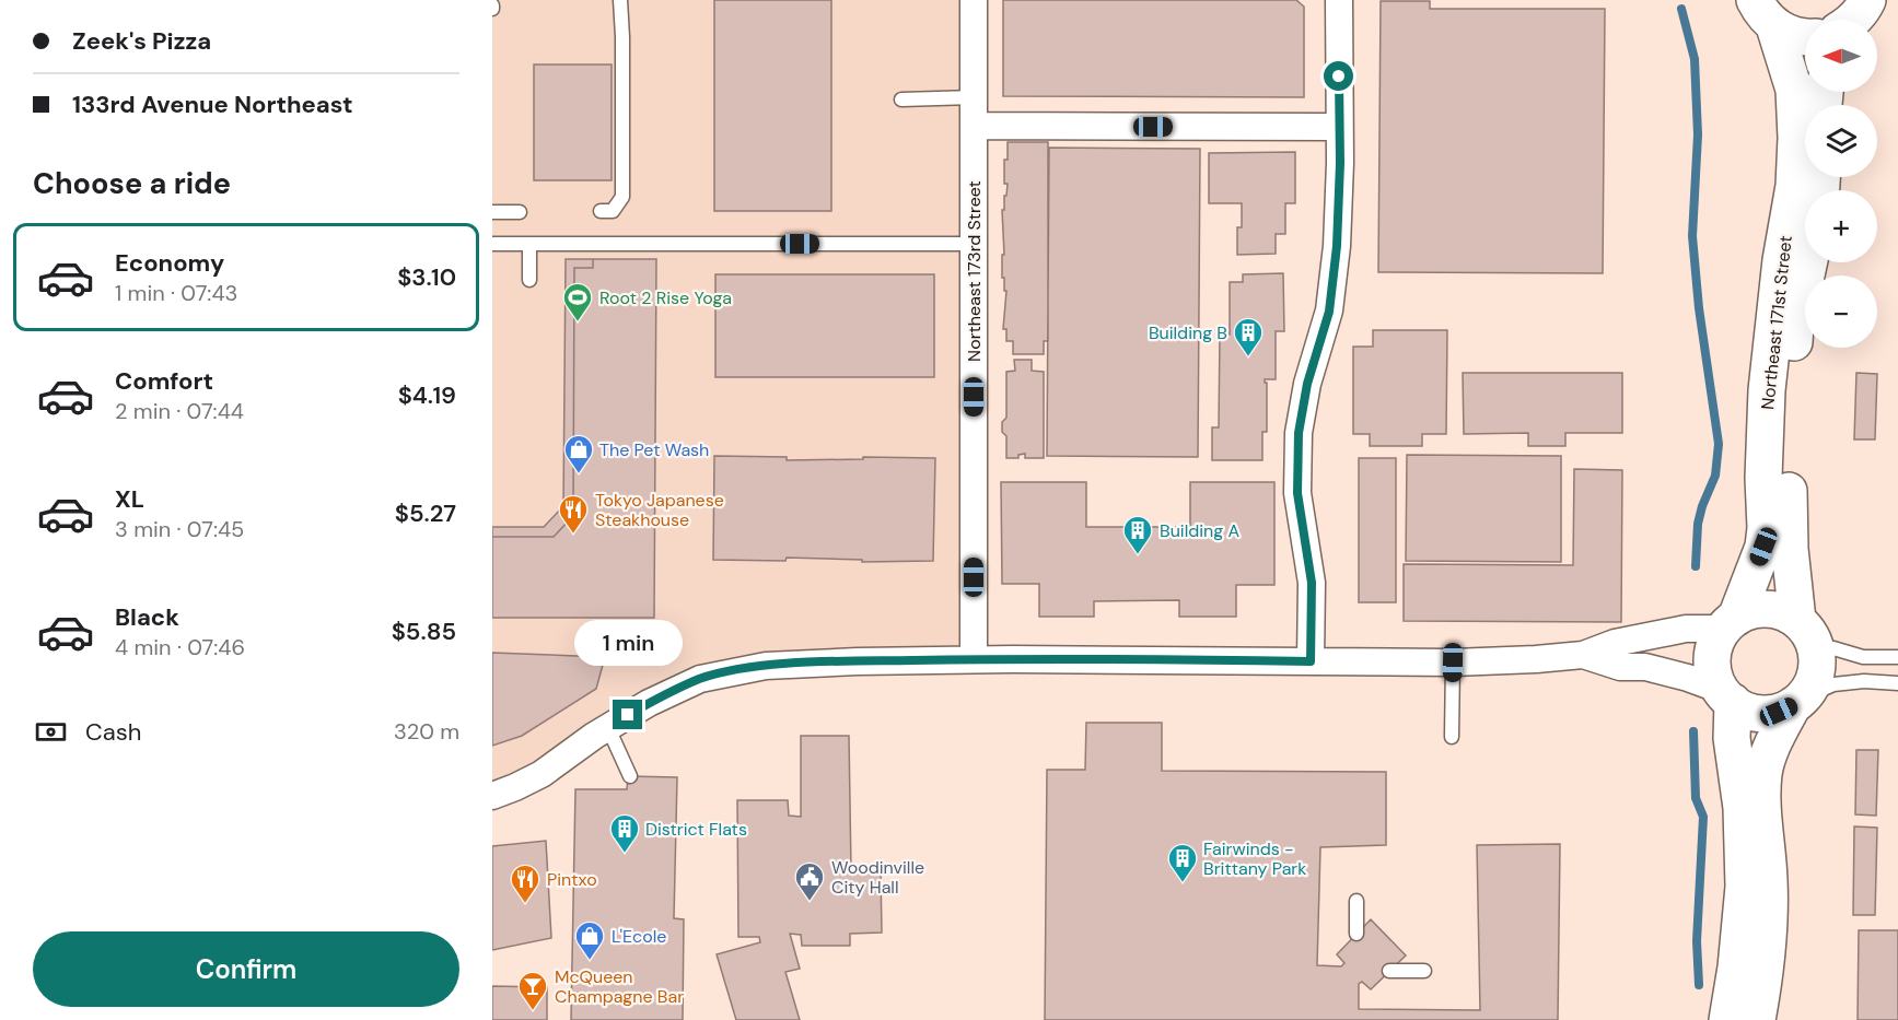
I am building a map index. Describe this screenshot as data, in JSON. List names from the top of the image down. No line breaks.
{"streets":{"main road":["Northeast 171st Street"],"street":["Northeast 173rd Street"]},"places":{"sports":["Root 2 Rise Yoga"],"building":["Building B","Building A","District Flats","Fairwinds - Brittany Park"],"shop":["The Pet Wash","L'Ecole"],"restaurant":["Tokyo Japanese Steakhouse","Pintxo"],"public building":["Woodinville City Hall"],"bar":["McQueen Champagne Bar"]},"north":"left","page":{"banner":["Zeek's Pizza","133rd Avenue Northeast"],"map_buttons":["+","−"],"heading":"Choose a ride","list":[{"name":"Economy","note":"1 min · 07:43","value":"$3.10"},{"name":"Comfort","note":"2 min · 07:44","value":"$4.19"},{"name":"XL","note":"3 min · 07:45","value":"$5.27"},{"name":"Black","note":"4 min · 07:46","value":"$5.85"}],"bubble":"1 min","pay":["Cash","320 m"],"buttons":"Confirm"}}
